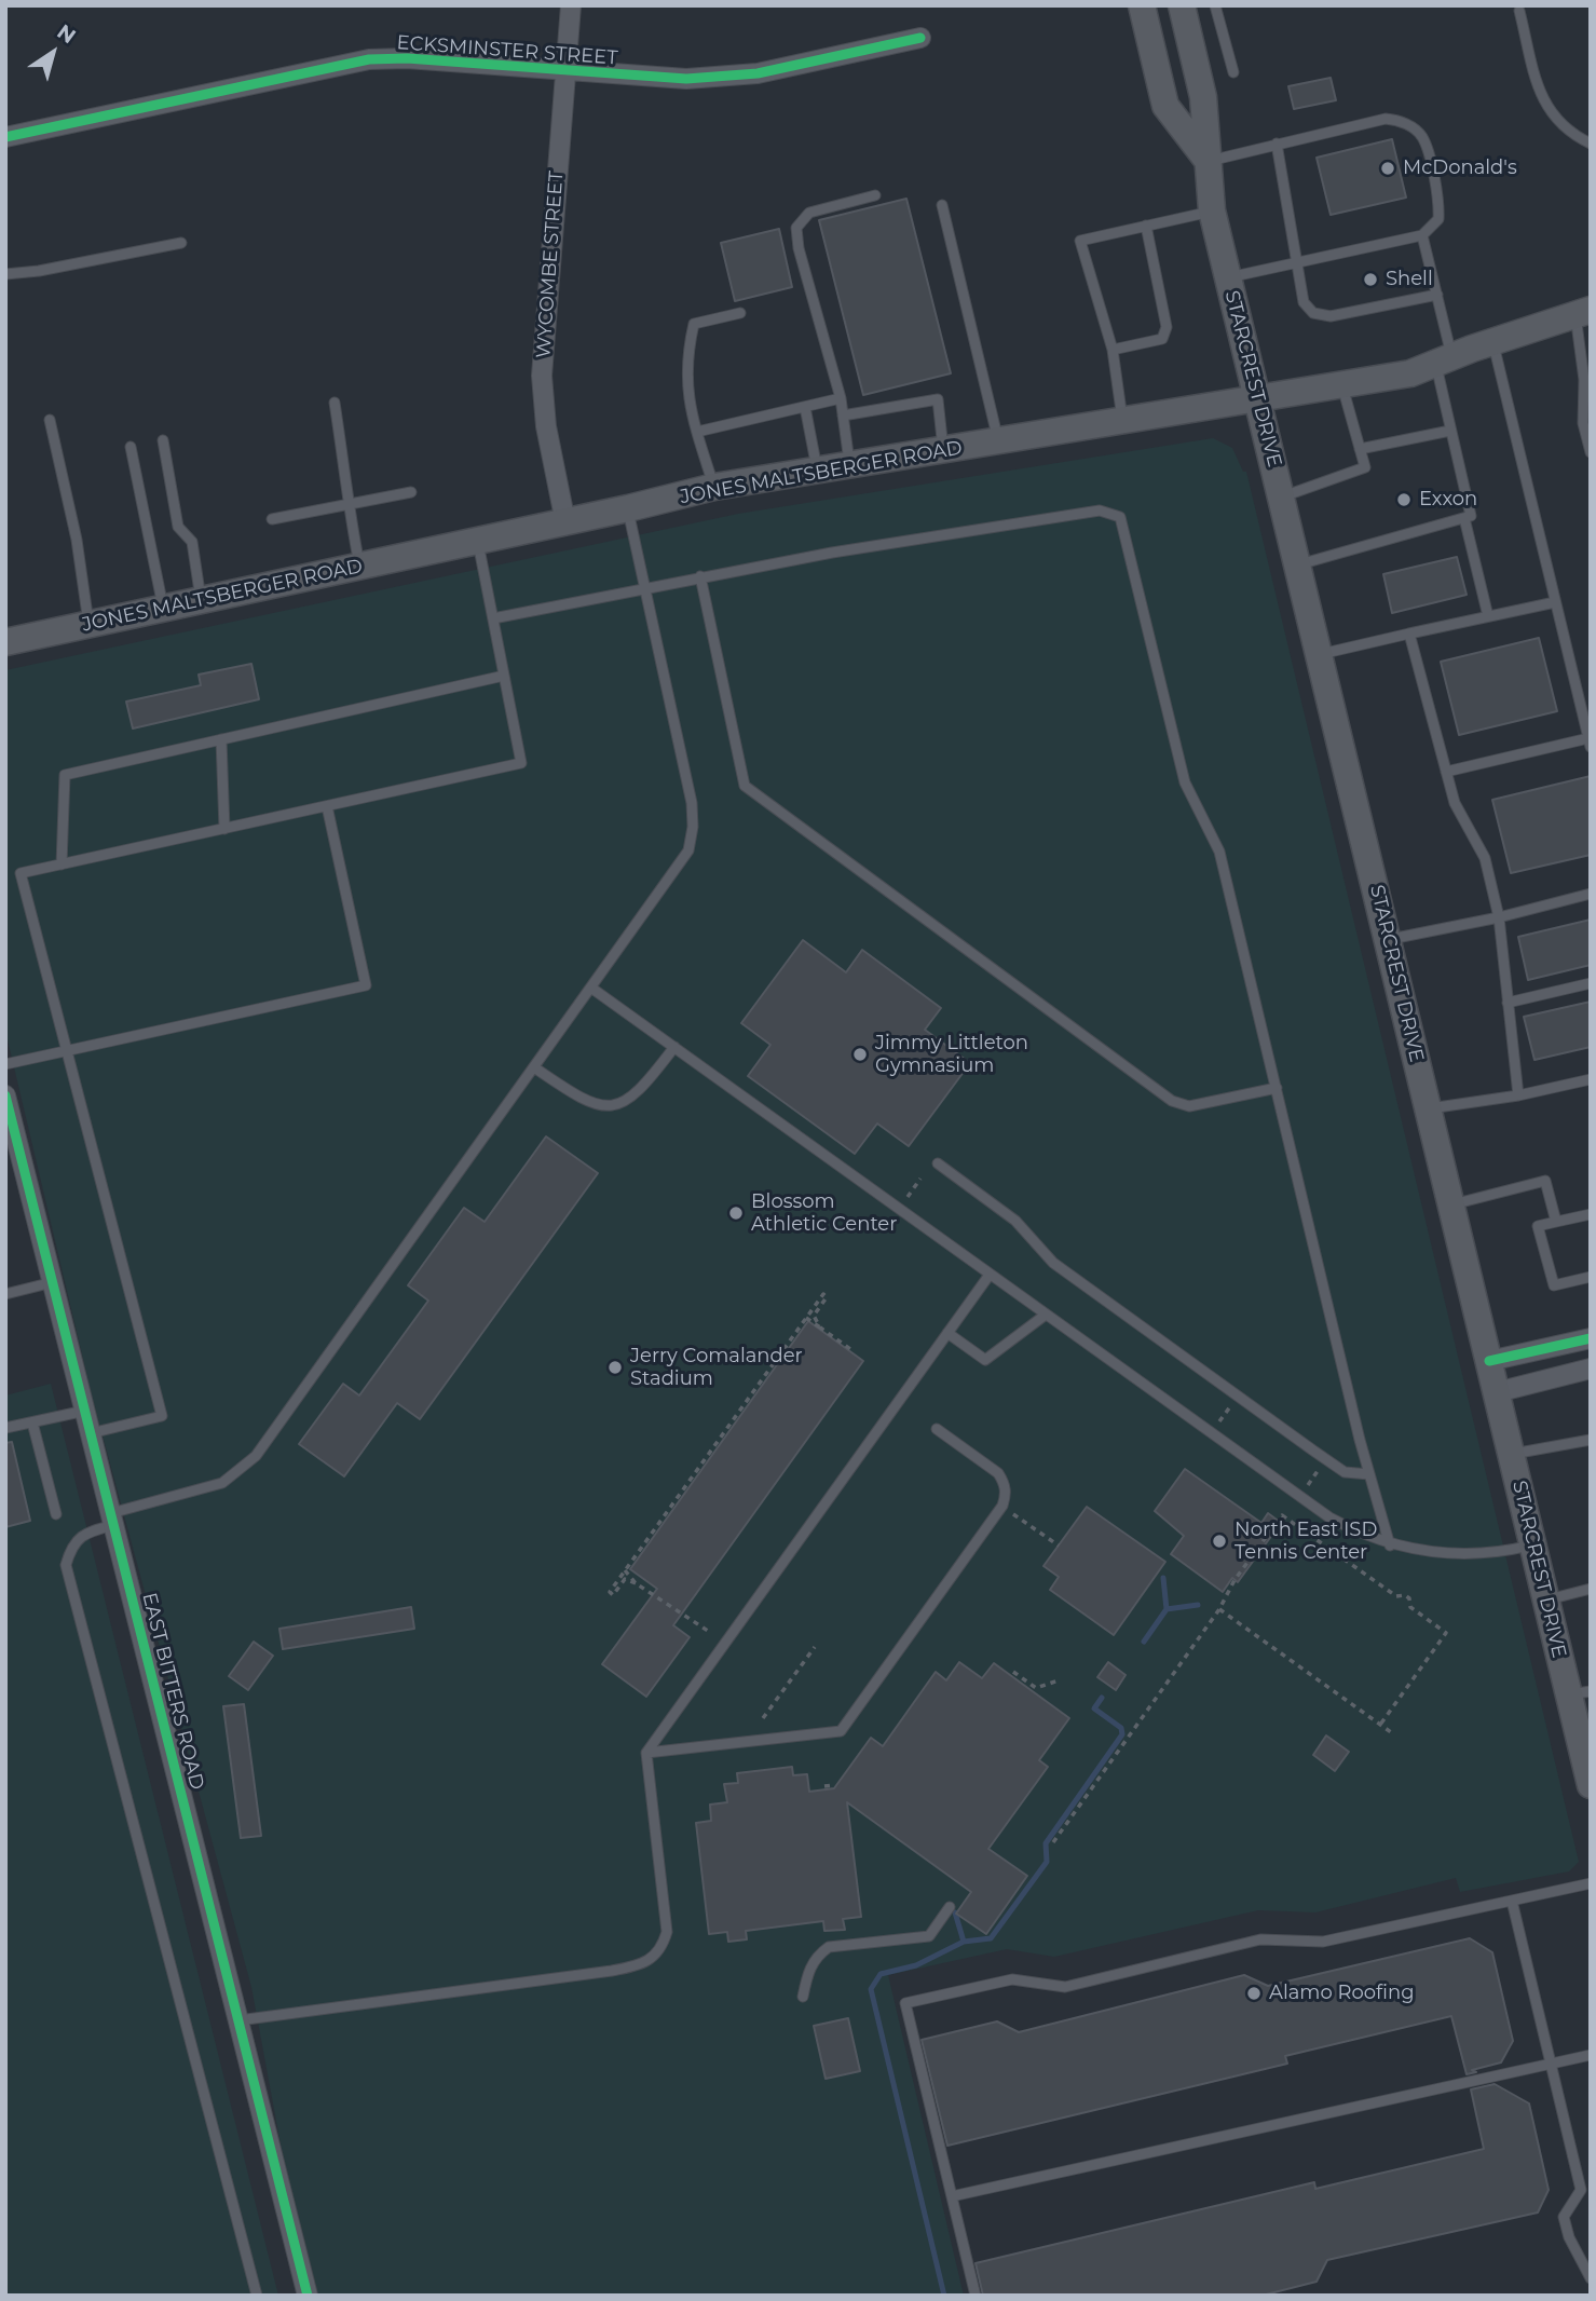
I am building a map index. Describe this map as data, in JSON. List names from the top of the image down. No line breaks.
{"streets":{"main road":["STARCREST DRIVE","JONES MALTSBERGER ROAD"],"street":["ECKSMINSTER STREET","WYCOMBE STREET","EAST BITTERS ROAD"]},"crossings":[["ECKSMINSTER STREET","WYCOMBE STREET"],["WYCOMBE STREET","JONES MALTSBERGER ROAD"],["STARCREST DRIVE","JONES MALTSBERGER ROAD"]],"places":["McDonald's","Shell","Exxon","Jimmy Littleton Gymnasium","Blossom Athletic Center","Jerry Comalander Stadium","North East ISD Tennis Center","Alamo Roofing"],"north":"top right"}
